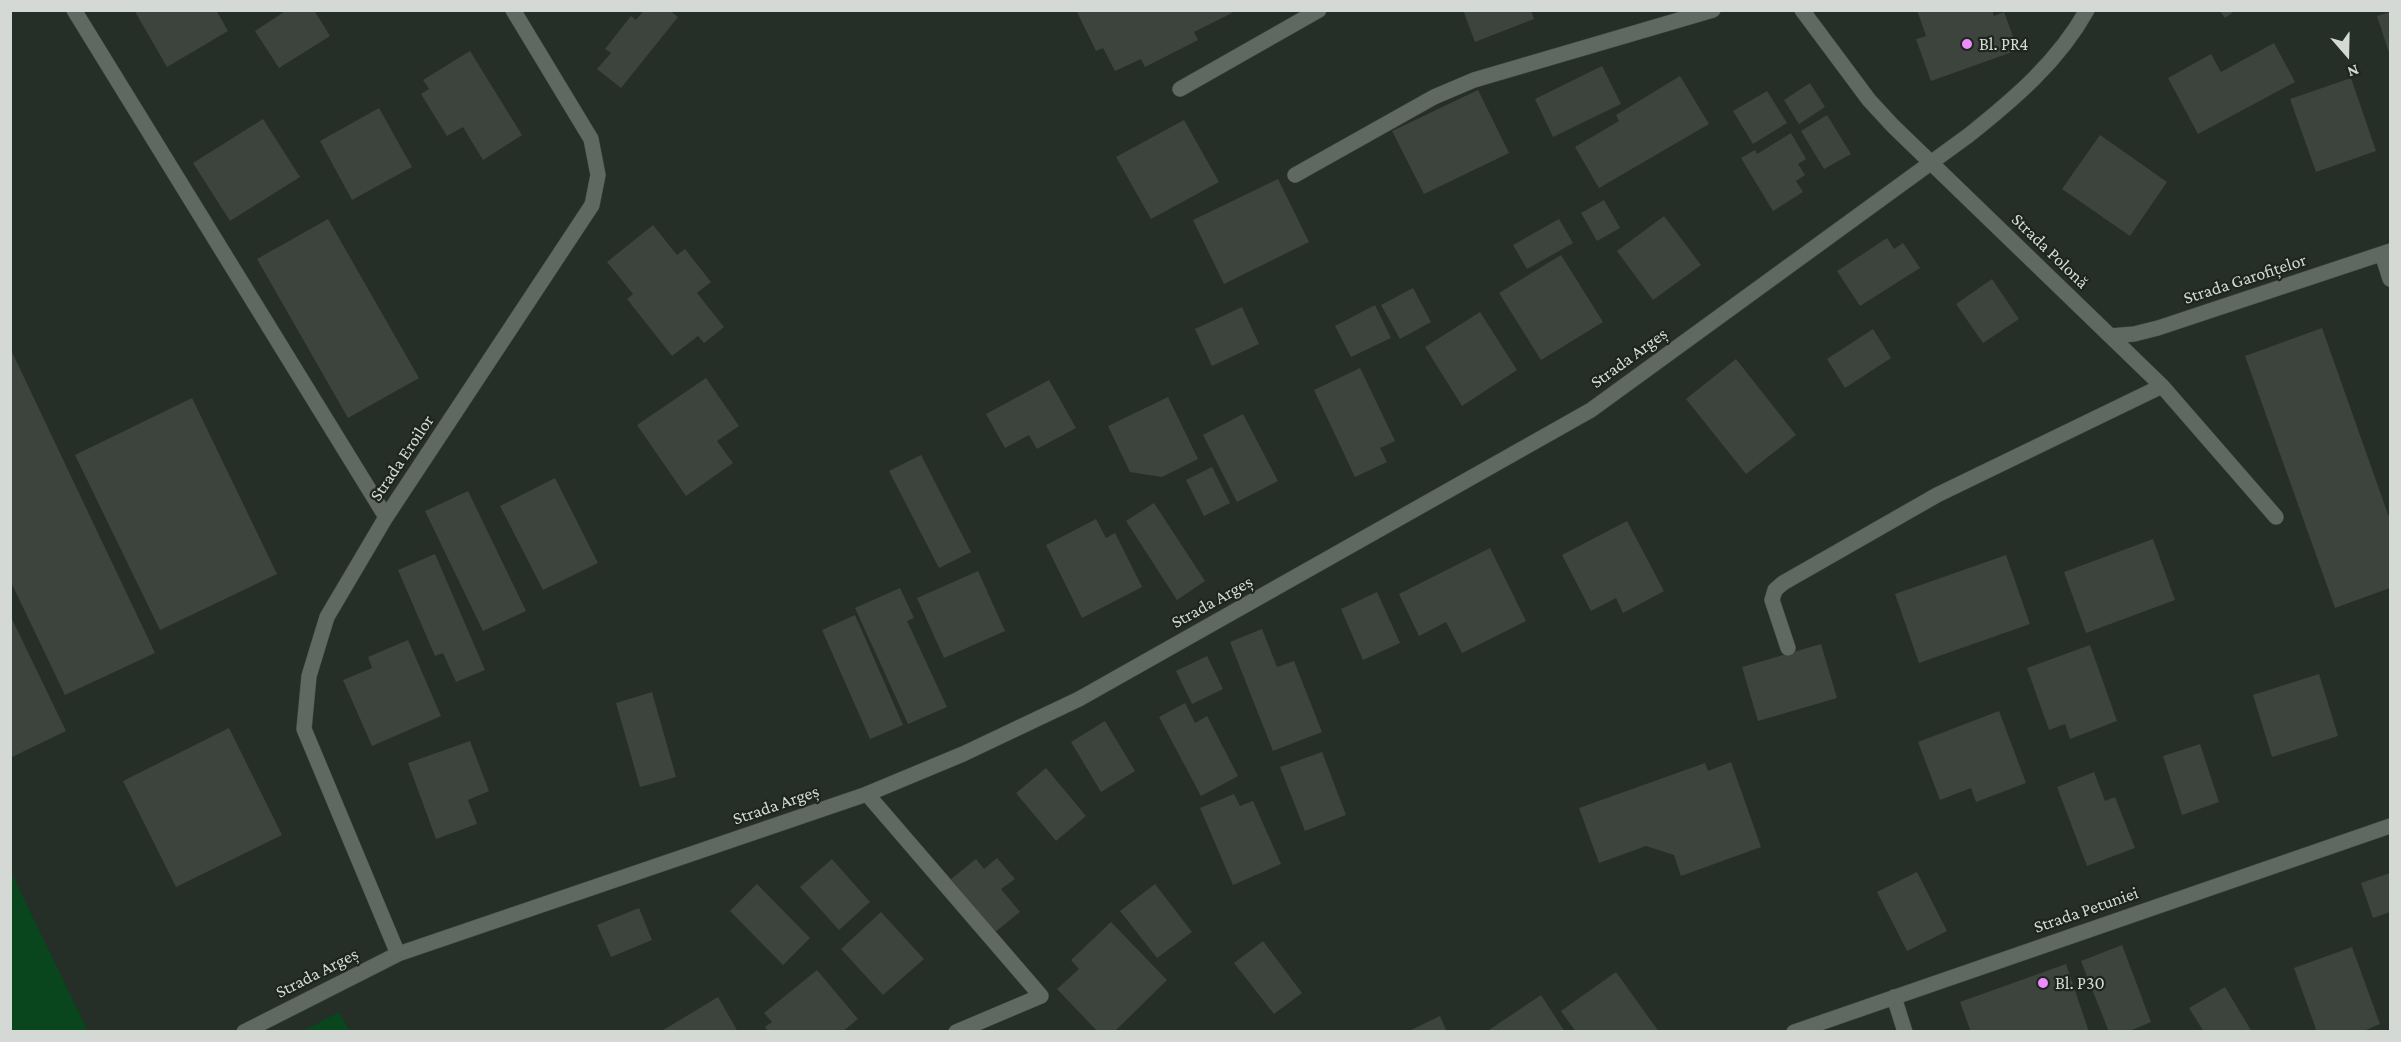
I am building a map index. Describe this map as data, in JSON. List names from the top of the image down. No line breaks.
{"streets":{"street":["Strada Polonă","Strada Garofițelor","Strada Argeș","Strada Eroilor","Strada Petuniei"]},"crossings":[["Strada Polonă","Strada Garofițelor"],["Strada Polonă","Strada Argeș"],["Strada Argeș","Strada Eroilor"]],"places":["Bl. PR4","Bl. P30"],"north":"bottom"}
